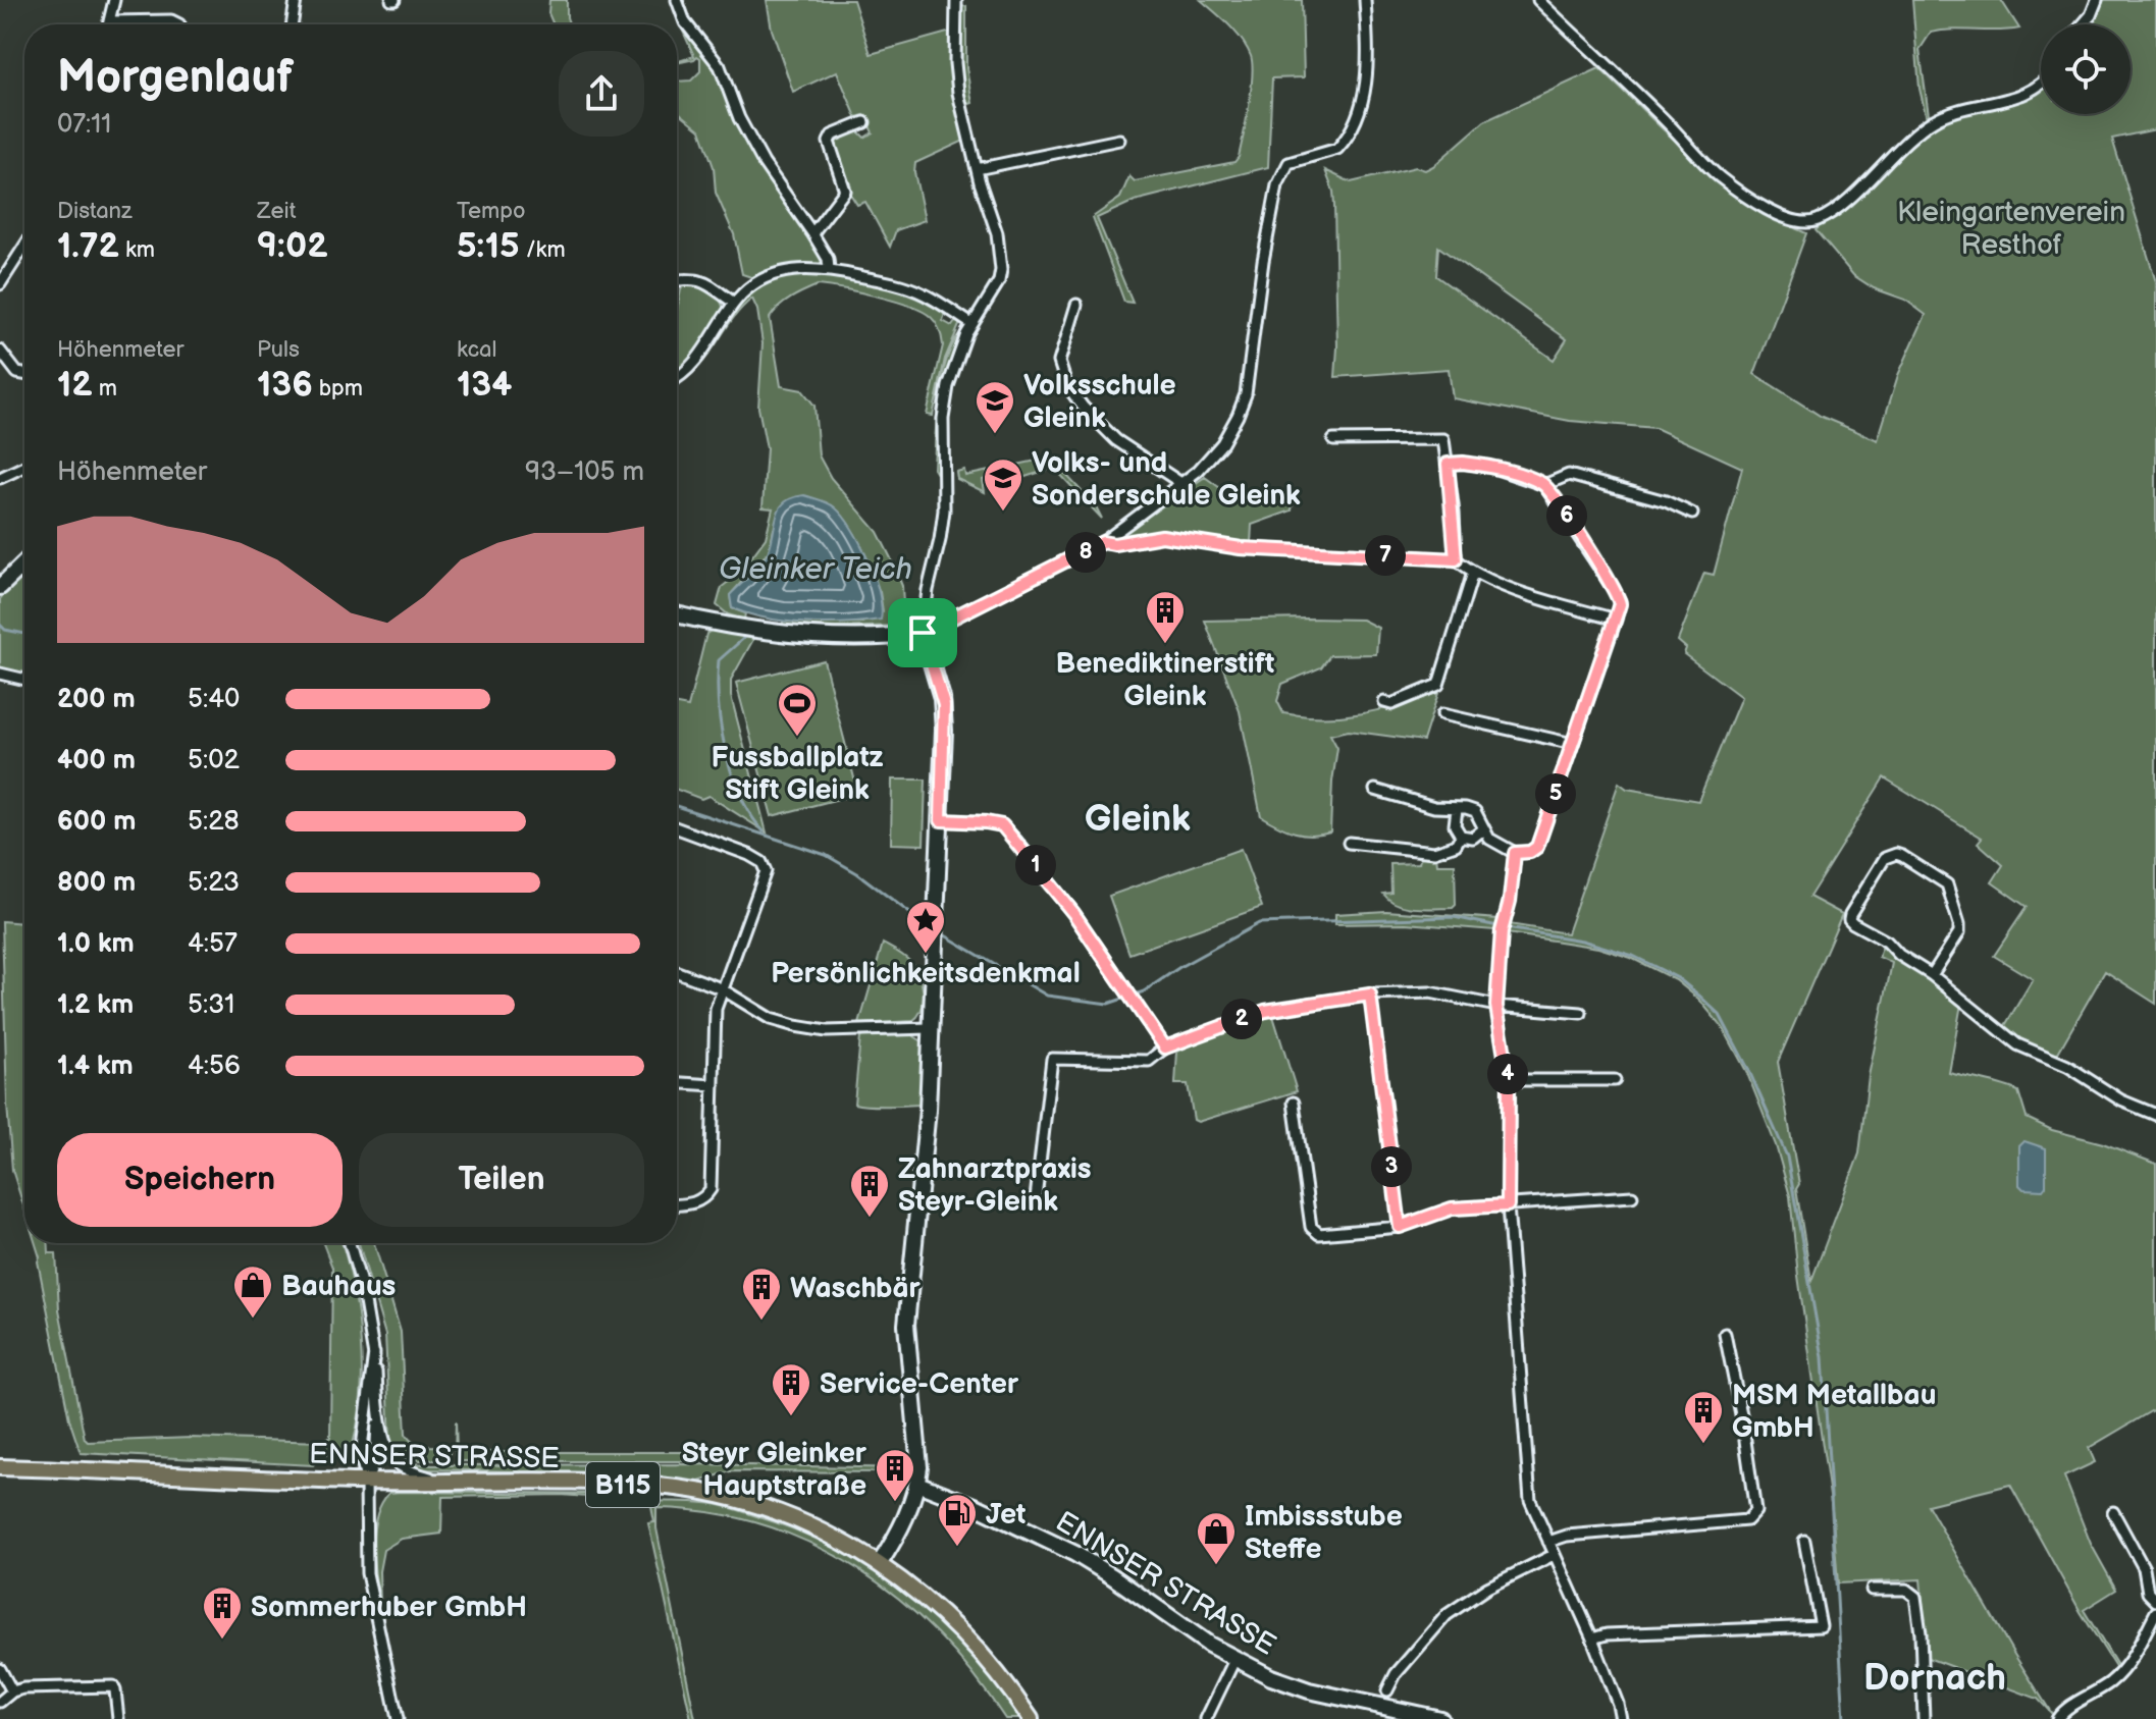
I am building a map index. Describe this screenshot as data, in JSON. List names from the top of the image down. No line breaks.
{"streets":{"main road":["ENNSER STRASSE","B115"]},"districts":["Gleink","Dornach"],"water":["Gleinker Teich"],"parks":["Kleingartenverein Resthof"],"places":{"school or university":["Volksschule Gleink","Volks- und Sonderschule Gleink"],"building":["Benediktinerstift Gleink","Zahnarztpraxis Steyr-Gleink","Waschbär","Service-Center","MSM Metallbau GmbH","Steyr Gleinker Hauptstraße","Sommerhuber GmbH"],"sports":["Fussballplatz Stift Gleink"],"place":["Persönlichkeitsdenkmal"],"shop":["Bauhaus","Imbissstube Steffe"],"fuel station":["Jet"]},"page":{"heading":["Morgenlauf","07:11"],"stats":[["Distanz","1.72 km"],["Zeit","9:02"],["Tempo","5:15 /km"],["Höhenmeter","12 m"],["Puls","136 bpm"],["kcal","134"]],"chart":["Höhenmeter","93–105 m"],"pins":["6","8","7","5","1","2","4","3"],"list":[{"name":"200 m","note":"5:40"},{"name":"400 m","note":"5:02"},{"name":"600 m","note":"5:28"},{"name":"800 m","note":"5:23"},{"name":"1.0 km","note":"4:57"},{"name":"1.2 km","note":"5:31"},{"name":"1.4 km","note":"4:56"}],"buttons":["Speichern","Teilen"]}}
